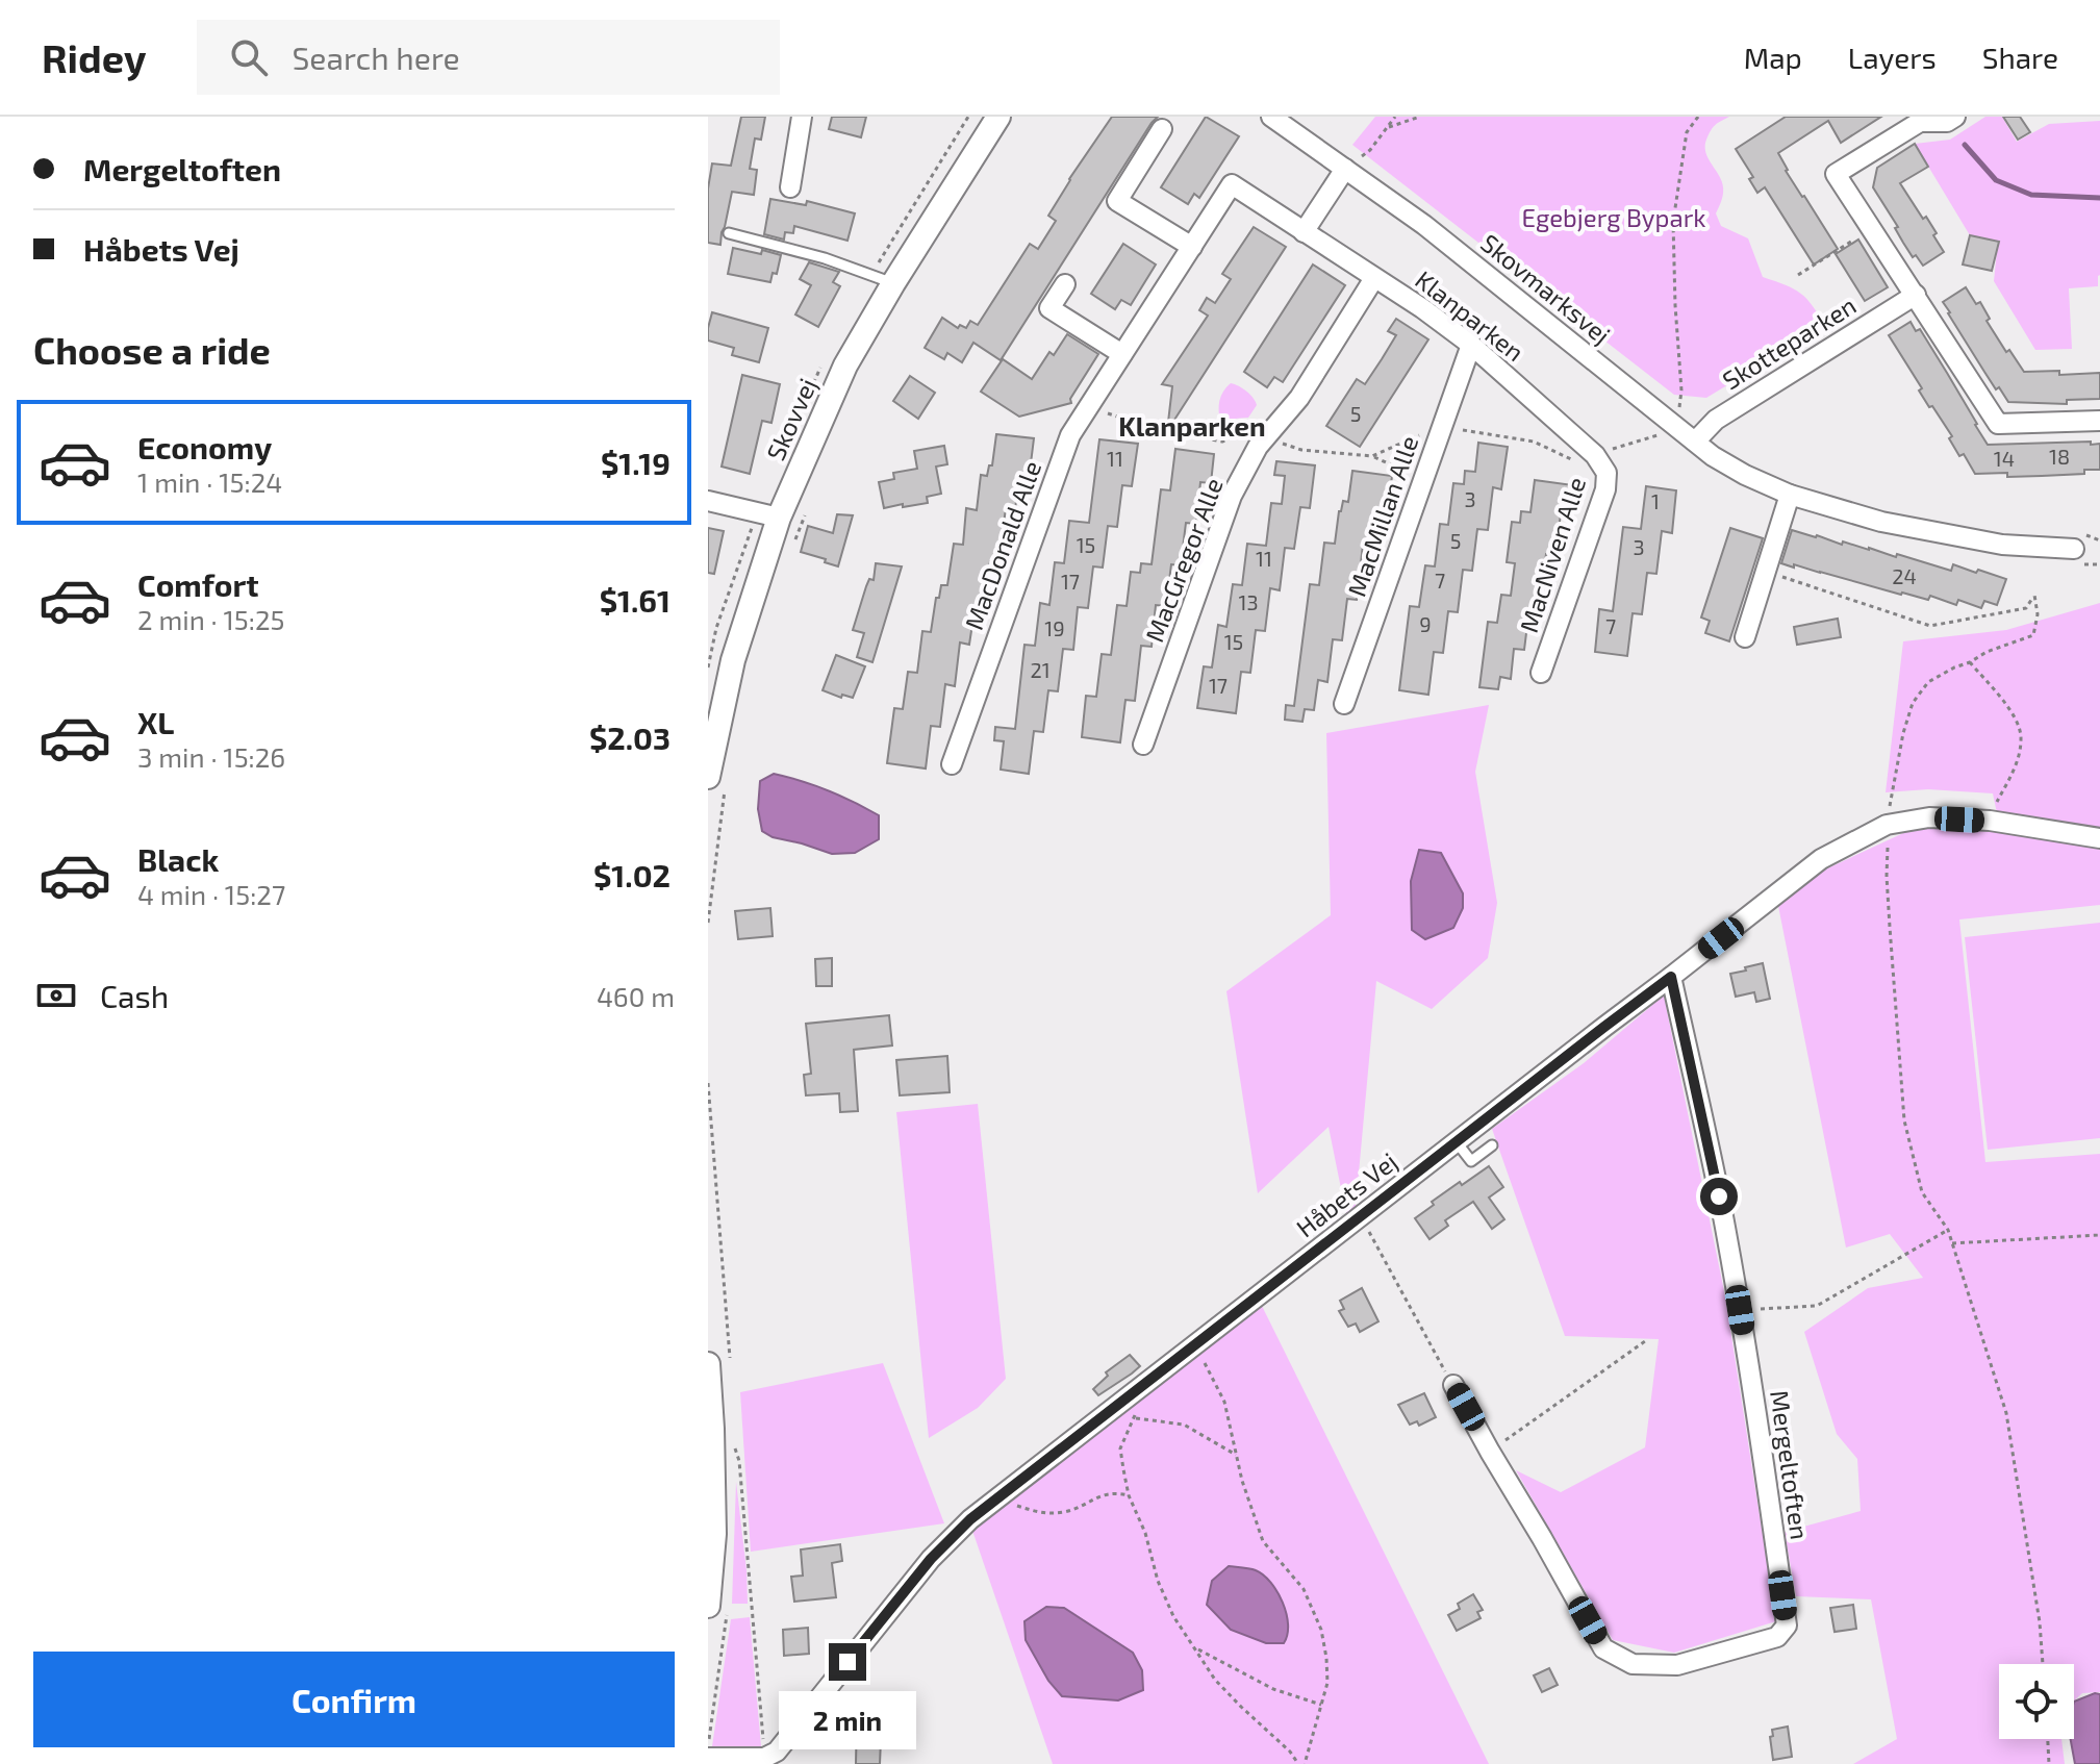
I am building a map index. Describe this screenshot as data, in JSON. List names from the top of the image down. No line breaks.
{"streets":{"street":["Skovmarksvej","Klanparken","Skotteparken","Skovvej","MacMillan Alle","MacDonald Alle","MacNiven Alle","MacGregor Alle","Håbets Vej","Mergeltoften"]},"crossings":[["Skovmarksvej","Skotteparken"],["Klanparken","MacMillan Alle"],["Klanparken","MacDonald Alle"],["Klanparken","MacNiven Alle"],["Klanparken","MacGregor Alle"],["Håbets Vej","Mergeltoften"]],"districts":["Klanparken"],"parks":["Egebjerg Bypark"],"house_numbers":["5","18","11","14","3","1","5","15","3","11","24","7","17","13","9","7","19","15","21","17"],"page":{"header":"Ridey","search":"Search here","nav":["Map","Layers","Share"],"banner":["Mergeltoften","Håbets Vej"],"heading":"Choose a ride","list":[{"name":"Economy","note":"1 min · 15:24","value":"$1.19"},{"name":"Comfort","note":"2 min · 15:25","value":"$1.61"},{"name":"XL","note":"3 min · 15:26","value":"$2.03"},{"name":"Black","note":"4 min · 15:27","value":"$1.02"}],"pay":["Cash","460 m"],"buttons":"Confirm","bubble":"2 min"}}
